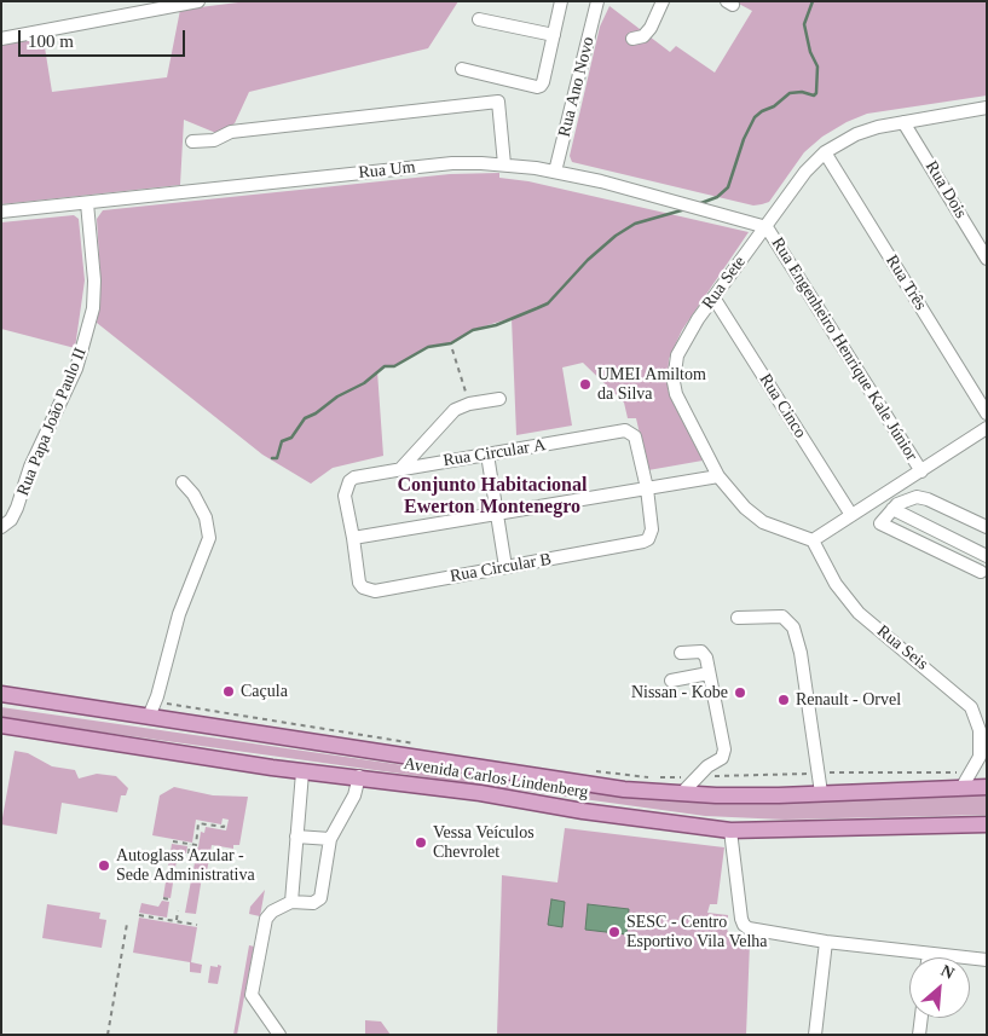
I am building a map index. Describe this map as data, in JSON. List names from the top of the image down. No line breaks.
{"streets":{"main road":["Avenida Carlos Lindenberg"],"street":["Rua Ano Novo","Rua Um","Rua Dois","Rua Sete","Rua Três","Rua Engenheiro Henrique Kale Júnior","Rua Cinco","Rua Papa João Paulo II","Rua Circular A","Rua Circular B","Rua Seis"]},"crossings":[["Rua Ano Novo","Rua Um"],["Rua Um","Rua Sete"],["Rua Um","Rua Engenheiro Henrique Kale Júnior"],["Rua Um","Rua Papa João Paulo II"],["Rua Dois","Rua Sete"],["Rua Sete","Rua Três"],["Rua Sete","Rua Engenheiro Henrique Kale Júnior"],["Rua Sete","Rua Cinco"],["Rua Sete","Rua Seis"],["Rua Circular A","Rua Circular B"]],"districts":["Conjunto Habitacional Ewerton Montenegro"],"places":["UMEI Amiltom da Silva","Caçula","Nissan - Kobe","Renault - Orvel","Vessa Veículos Chevrolet","Autoglass Azular - Sede Administrativa","SESC - Centro Esportivo Vila Velha"],"scale_bar":"100 m","north":"top right"}
